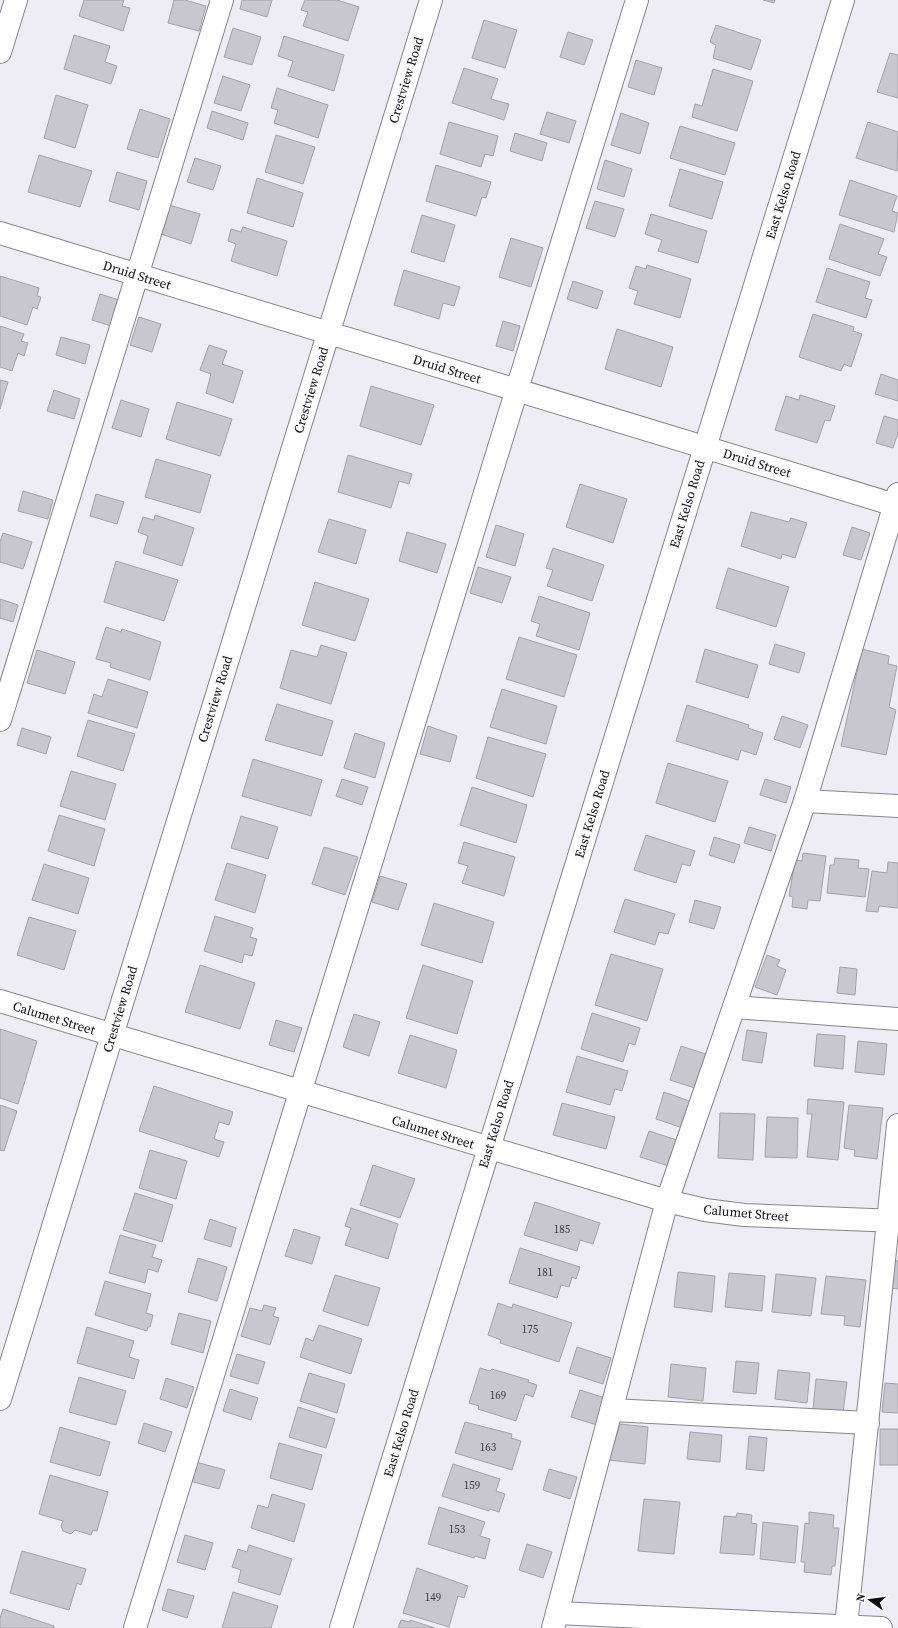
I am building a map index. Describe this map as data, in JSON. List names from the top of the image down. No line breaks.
{"streets":{"street":["Crestview Road","East Kelso Road","Druid Street","Calumet Street"]},"crossings":[["Crestview Road","Druid Street"],["Crestview Road","Calumet Street"],["East Kelso Road","Druid Street"],["East Kelso Road","Calumet Street"]],"house_numbers":["185","181","175","169","163","159","153","149"],"north":"left"}
